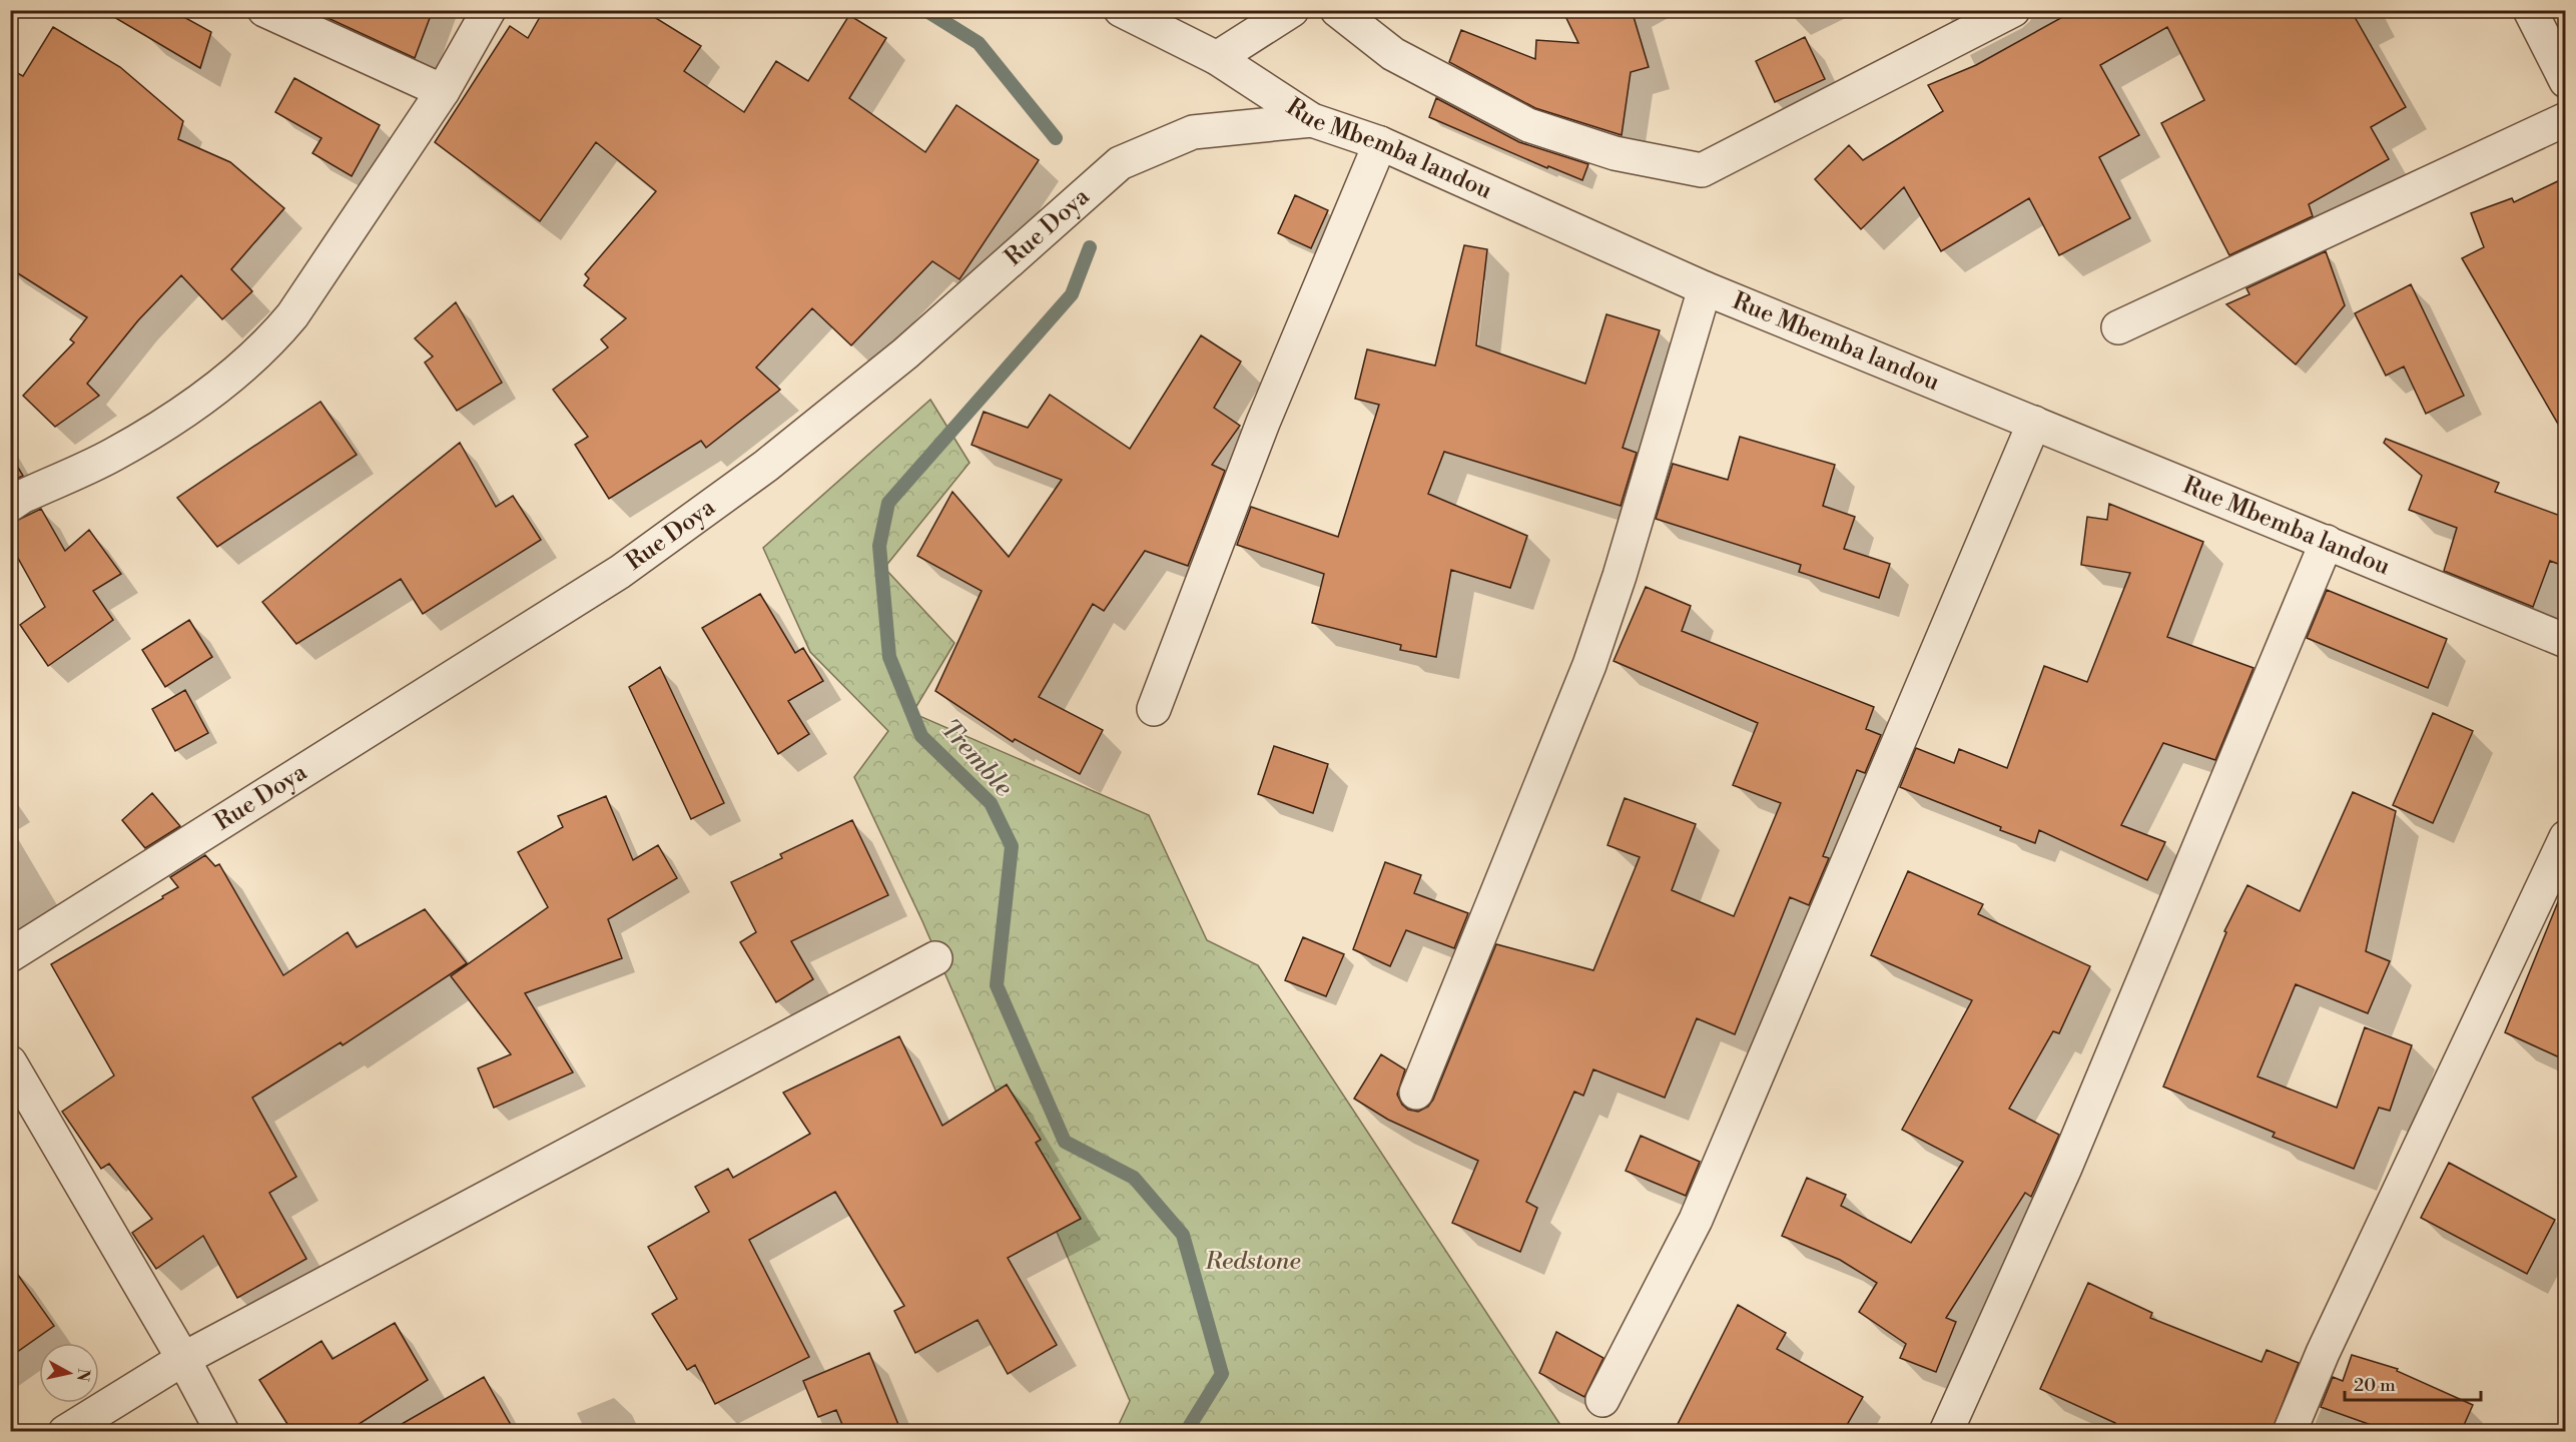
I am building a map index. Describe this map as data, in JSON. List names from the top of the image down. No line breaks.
{"streets":{"street":["Rue Mbemba landou","Rue Doya"]},"crossings":[["Rue Mbemba landou","Rue Doya"]],"water":["Tremble"],"parks":["Redstone"],"scale_bar":"20 m","north":"right"}
